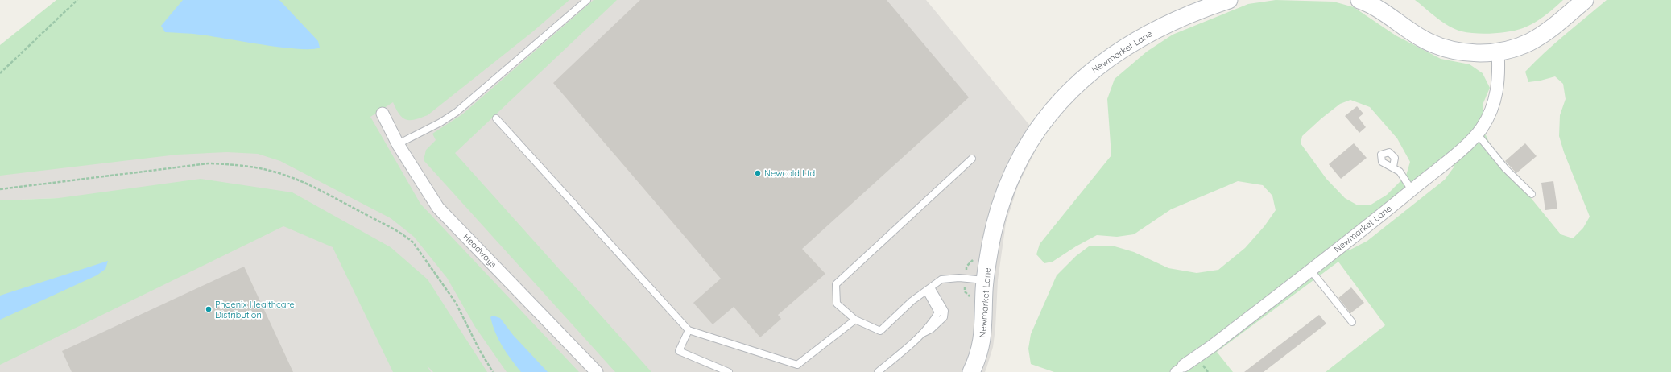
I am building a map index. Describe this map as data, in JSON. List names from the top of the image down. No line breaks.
{"streets":{"main road":["Newmarket Lane"],"street":["Headways"]},"places":["Newcold Ltd","Phoenix Healthcare Distribution"]}
